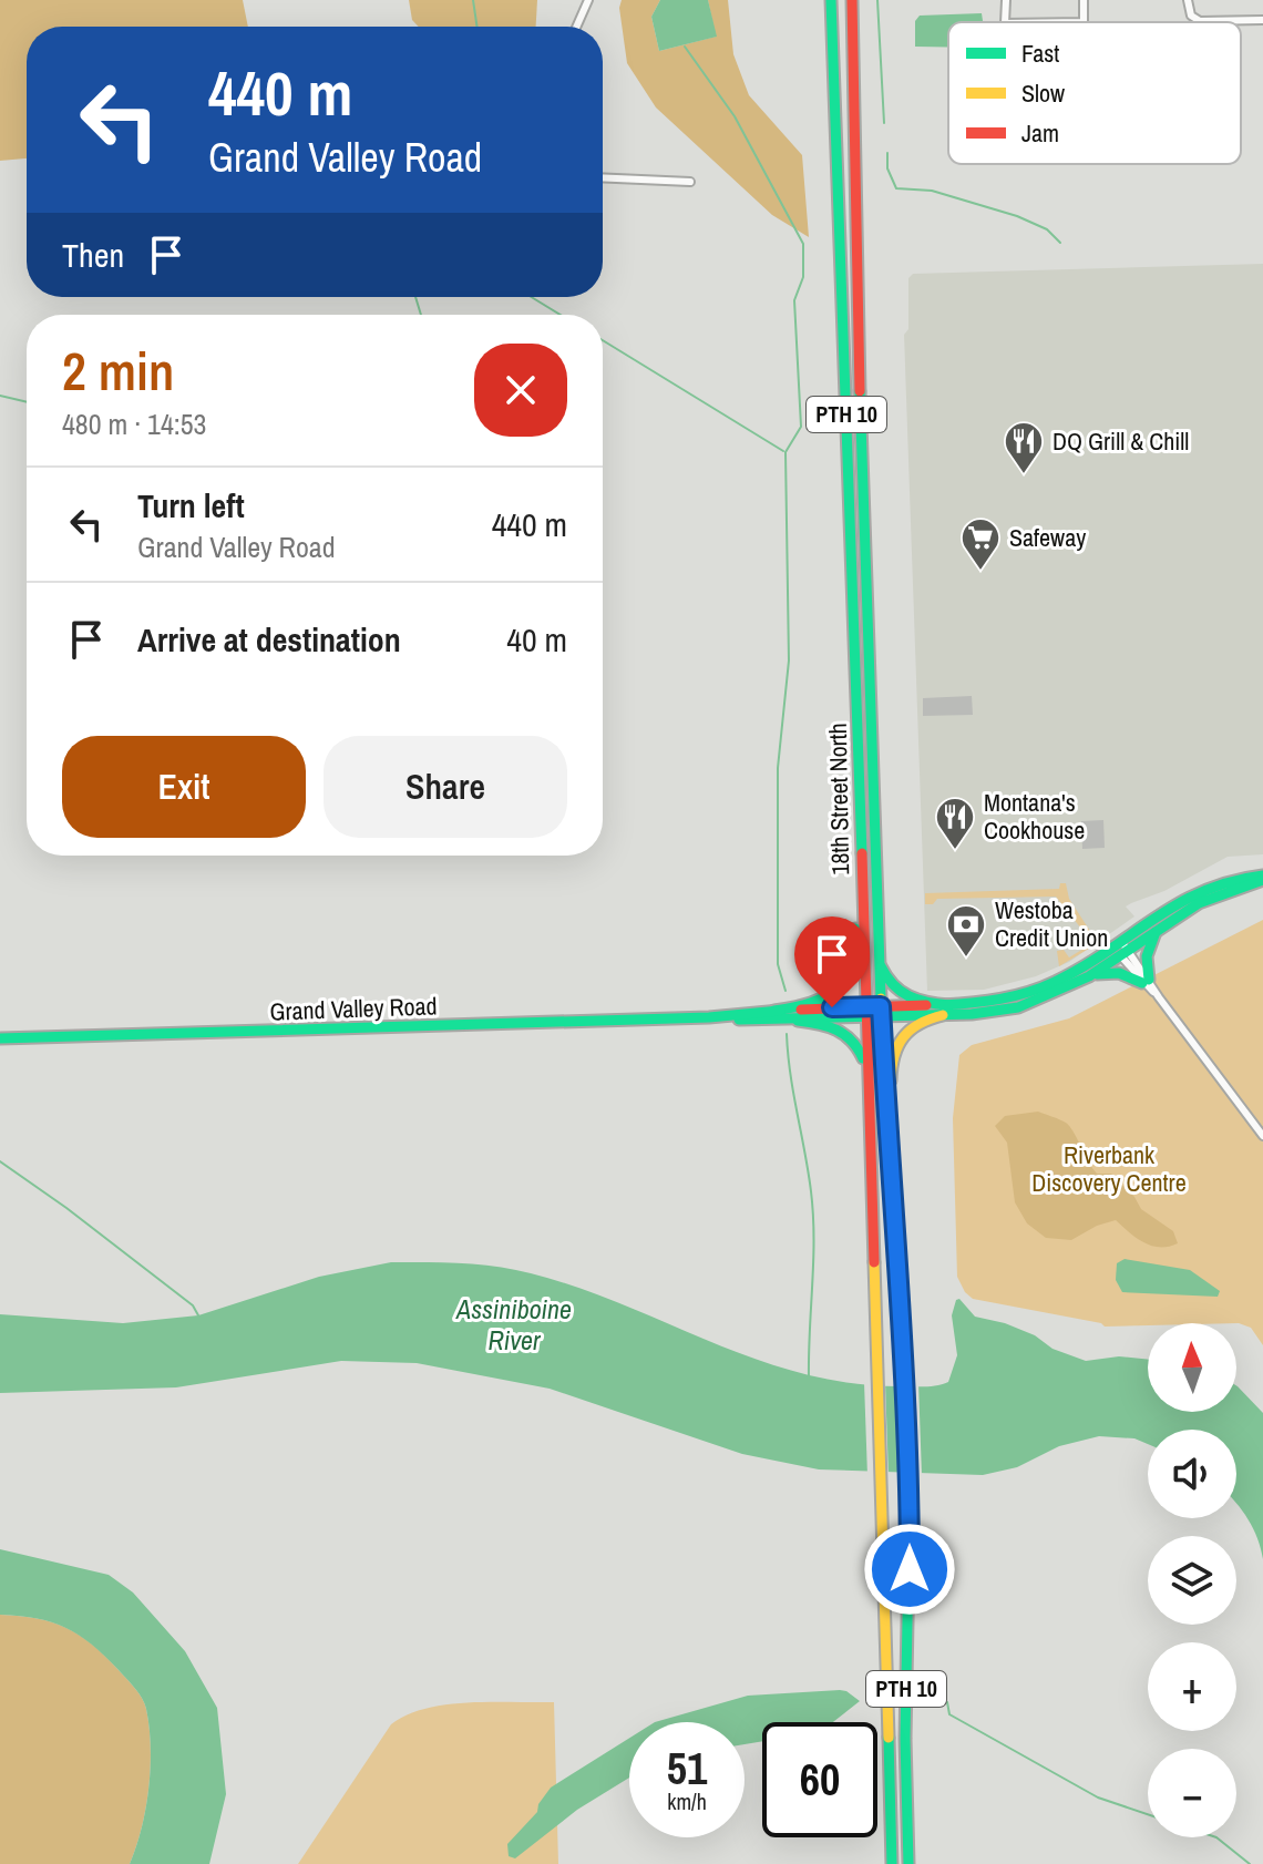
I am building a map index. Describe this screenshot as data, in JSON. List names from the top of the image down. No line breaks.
{"streets":{"main road":["PTH 10","18th Street North","Grand Valley Road"]},"crossings":[["PTH 10","18th Street North"],["18th Street North","Grand Valley Road"]],"water":["Assiniboine River"],"parks":["Riverbank Discovery Centre"],"places":{"restaurant":["DQ Grill & Chill","Montana's Cookhouse"],"supermarket":["Safeway"],"bank":["Westoba Credit Union"]},"legend":["Fast","Slow","Jam"],"north":"top","page":{"turn":["440 m","Grand Valley Road"],"then":"Then","heading":["2 min","480 m · 14:53"],"list":[{"name":"Turn left","note":"Grand Valley Road","value":"440 m"},{"name":"Arrive at destination","value":"40 m"}],"buttons":["Exit","Share"],"map_buttons":["+","−"],"speed":"51 km/h","limit":"60"}}
